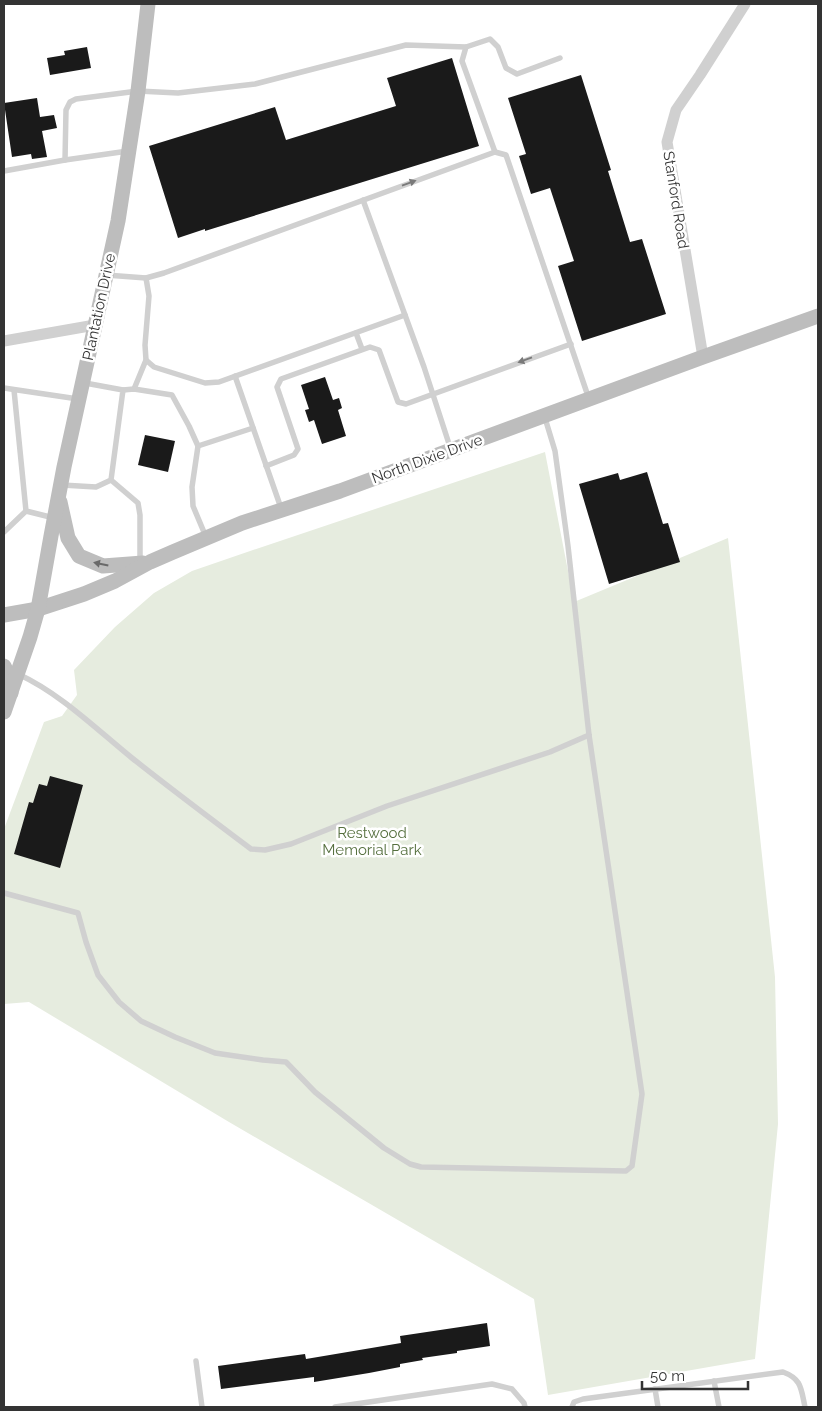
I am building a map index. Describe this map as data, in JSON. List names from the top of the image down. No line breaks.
{"streets":{"main road":["Plantation Drive","North Dixie Drive"],"street":["Stanford Road"]},"crossings":[["Stanford Road","North Dixie Drive"],["Plantation Drive","North Dixie Drive"]],"parks":["Restwood Memorial Park"],"scale_bar":"50 m"}
